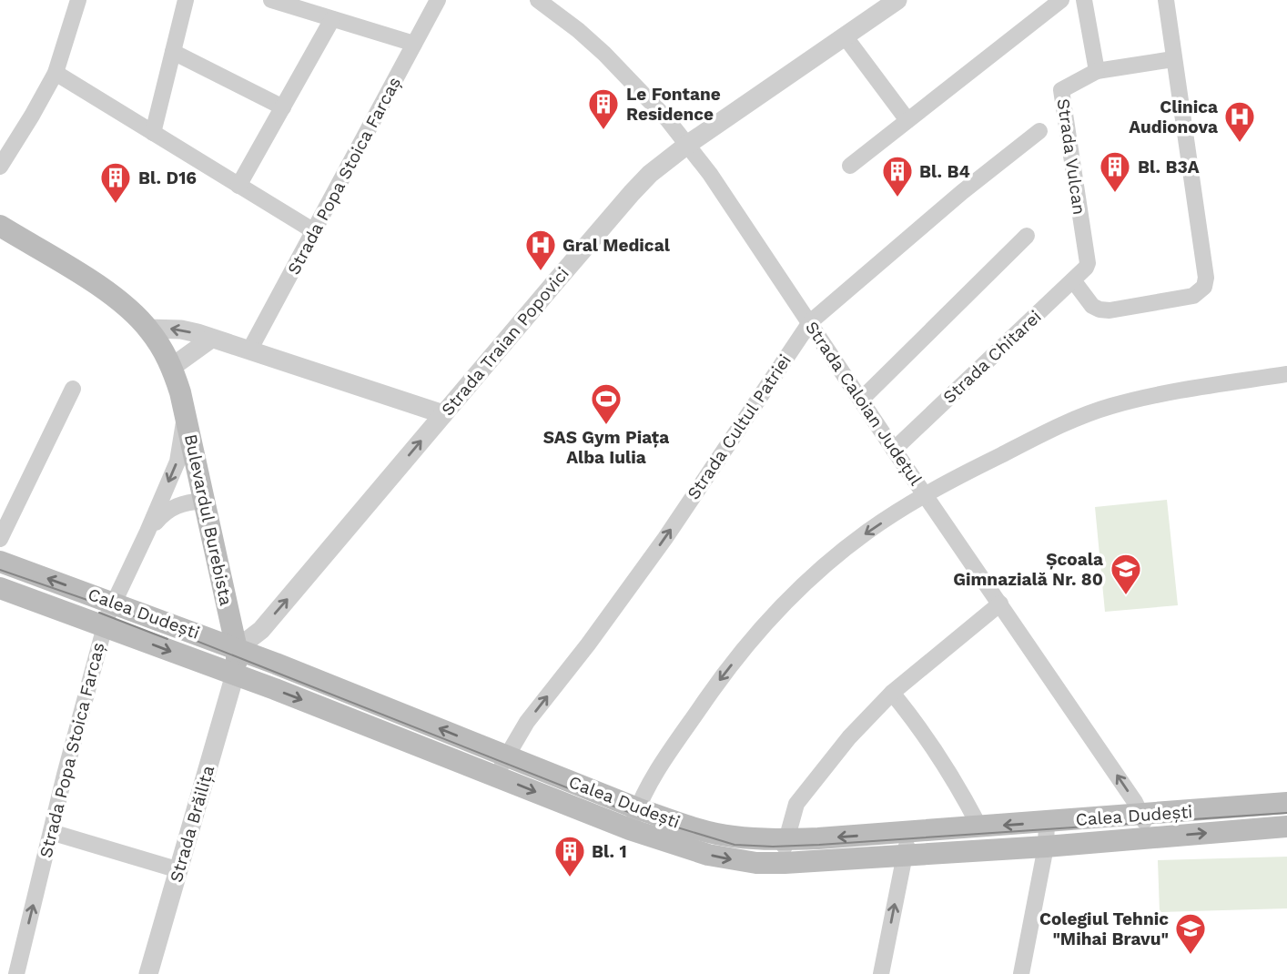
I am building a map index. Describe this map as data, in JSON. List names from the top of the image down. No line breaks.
{"streets":{"main road":["Bulevardul Burebista","Calea Dudești"],"street":["Strada Vulcan","Strada Popa Stoica Farcaș","Strada Traian Popovici","Strada Chitarei","Strada Caloian Județul","Strada Cultul Patriei","Strada Brăilița"]},"crossings":[["Strada Vulcan","Strada Chitarei"],["Strada Popa Stoica Farcaș","Bulevardul Burebista"],["Strada Popa Stoica Farcaș","Calea Dudești"],["Strada Traian Popovici","Strada Caloian Județul"],["Strada Traian Popovici","Bulevardul Burebista"],["Strada Traian Popovici","Calea Dudești"],["Strada Chitarei","Strada Caloian Județul"],["Strada Caloian Județul","Strada Cultul Patriei"],["Strada Caloian Județul","Calea Dudești"],["Strada Cultul Patriei","Calea Dudești"],["Bulevardul Burebista","Calea Dudești"],["Bulevardul Burebista","Strada Brăilița"],["Calea Dudești","Strada Brăilița"]],"places":{"building":["Le Fontane Residence","Bl. B3A","Bl. B4","Bl. D16","Bl. 1"],"hospital":["Clinica Audionova","Gral Medical"],"sports":["SAS Gym Piața Alba Iulia"],"school or university":["Școala Gimnazială Nr. 80","Colegiul Tehnic \"Mihai Bravu\""]}}
